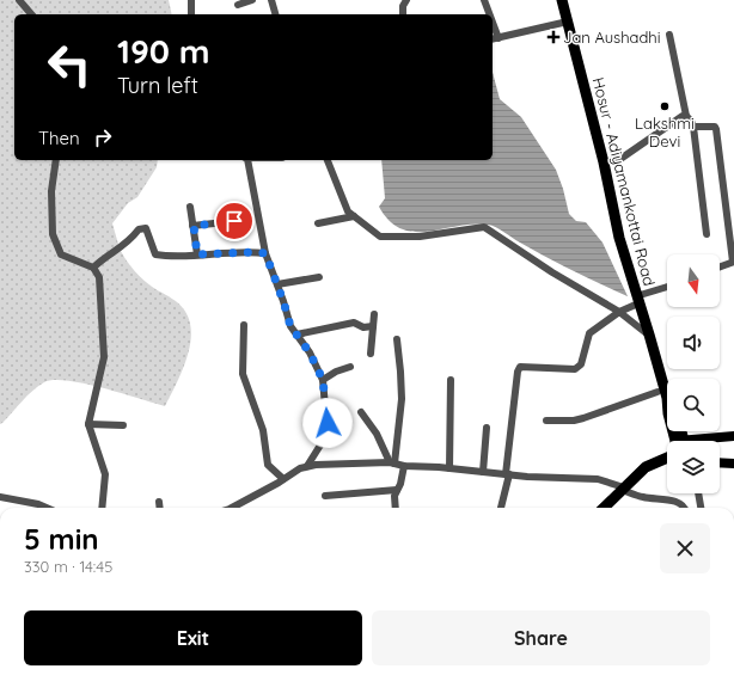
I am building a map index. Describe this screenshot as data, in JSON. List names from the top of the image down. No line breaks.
{"streets":{"highway":["Hosur - Adiyamankottai Road"]},"places":{"health":["Jan Aushadhi"],"other":["Lakshmi Devi"]},"north":"bottom","page":{"turn":["190 m","Turn left"],"then":"Then","heading":["5 min","330 m · 14:45"],"buttons":["Exit","Share"]}}
